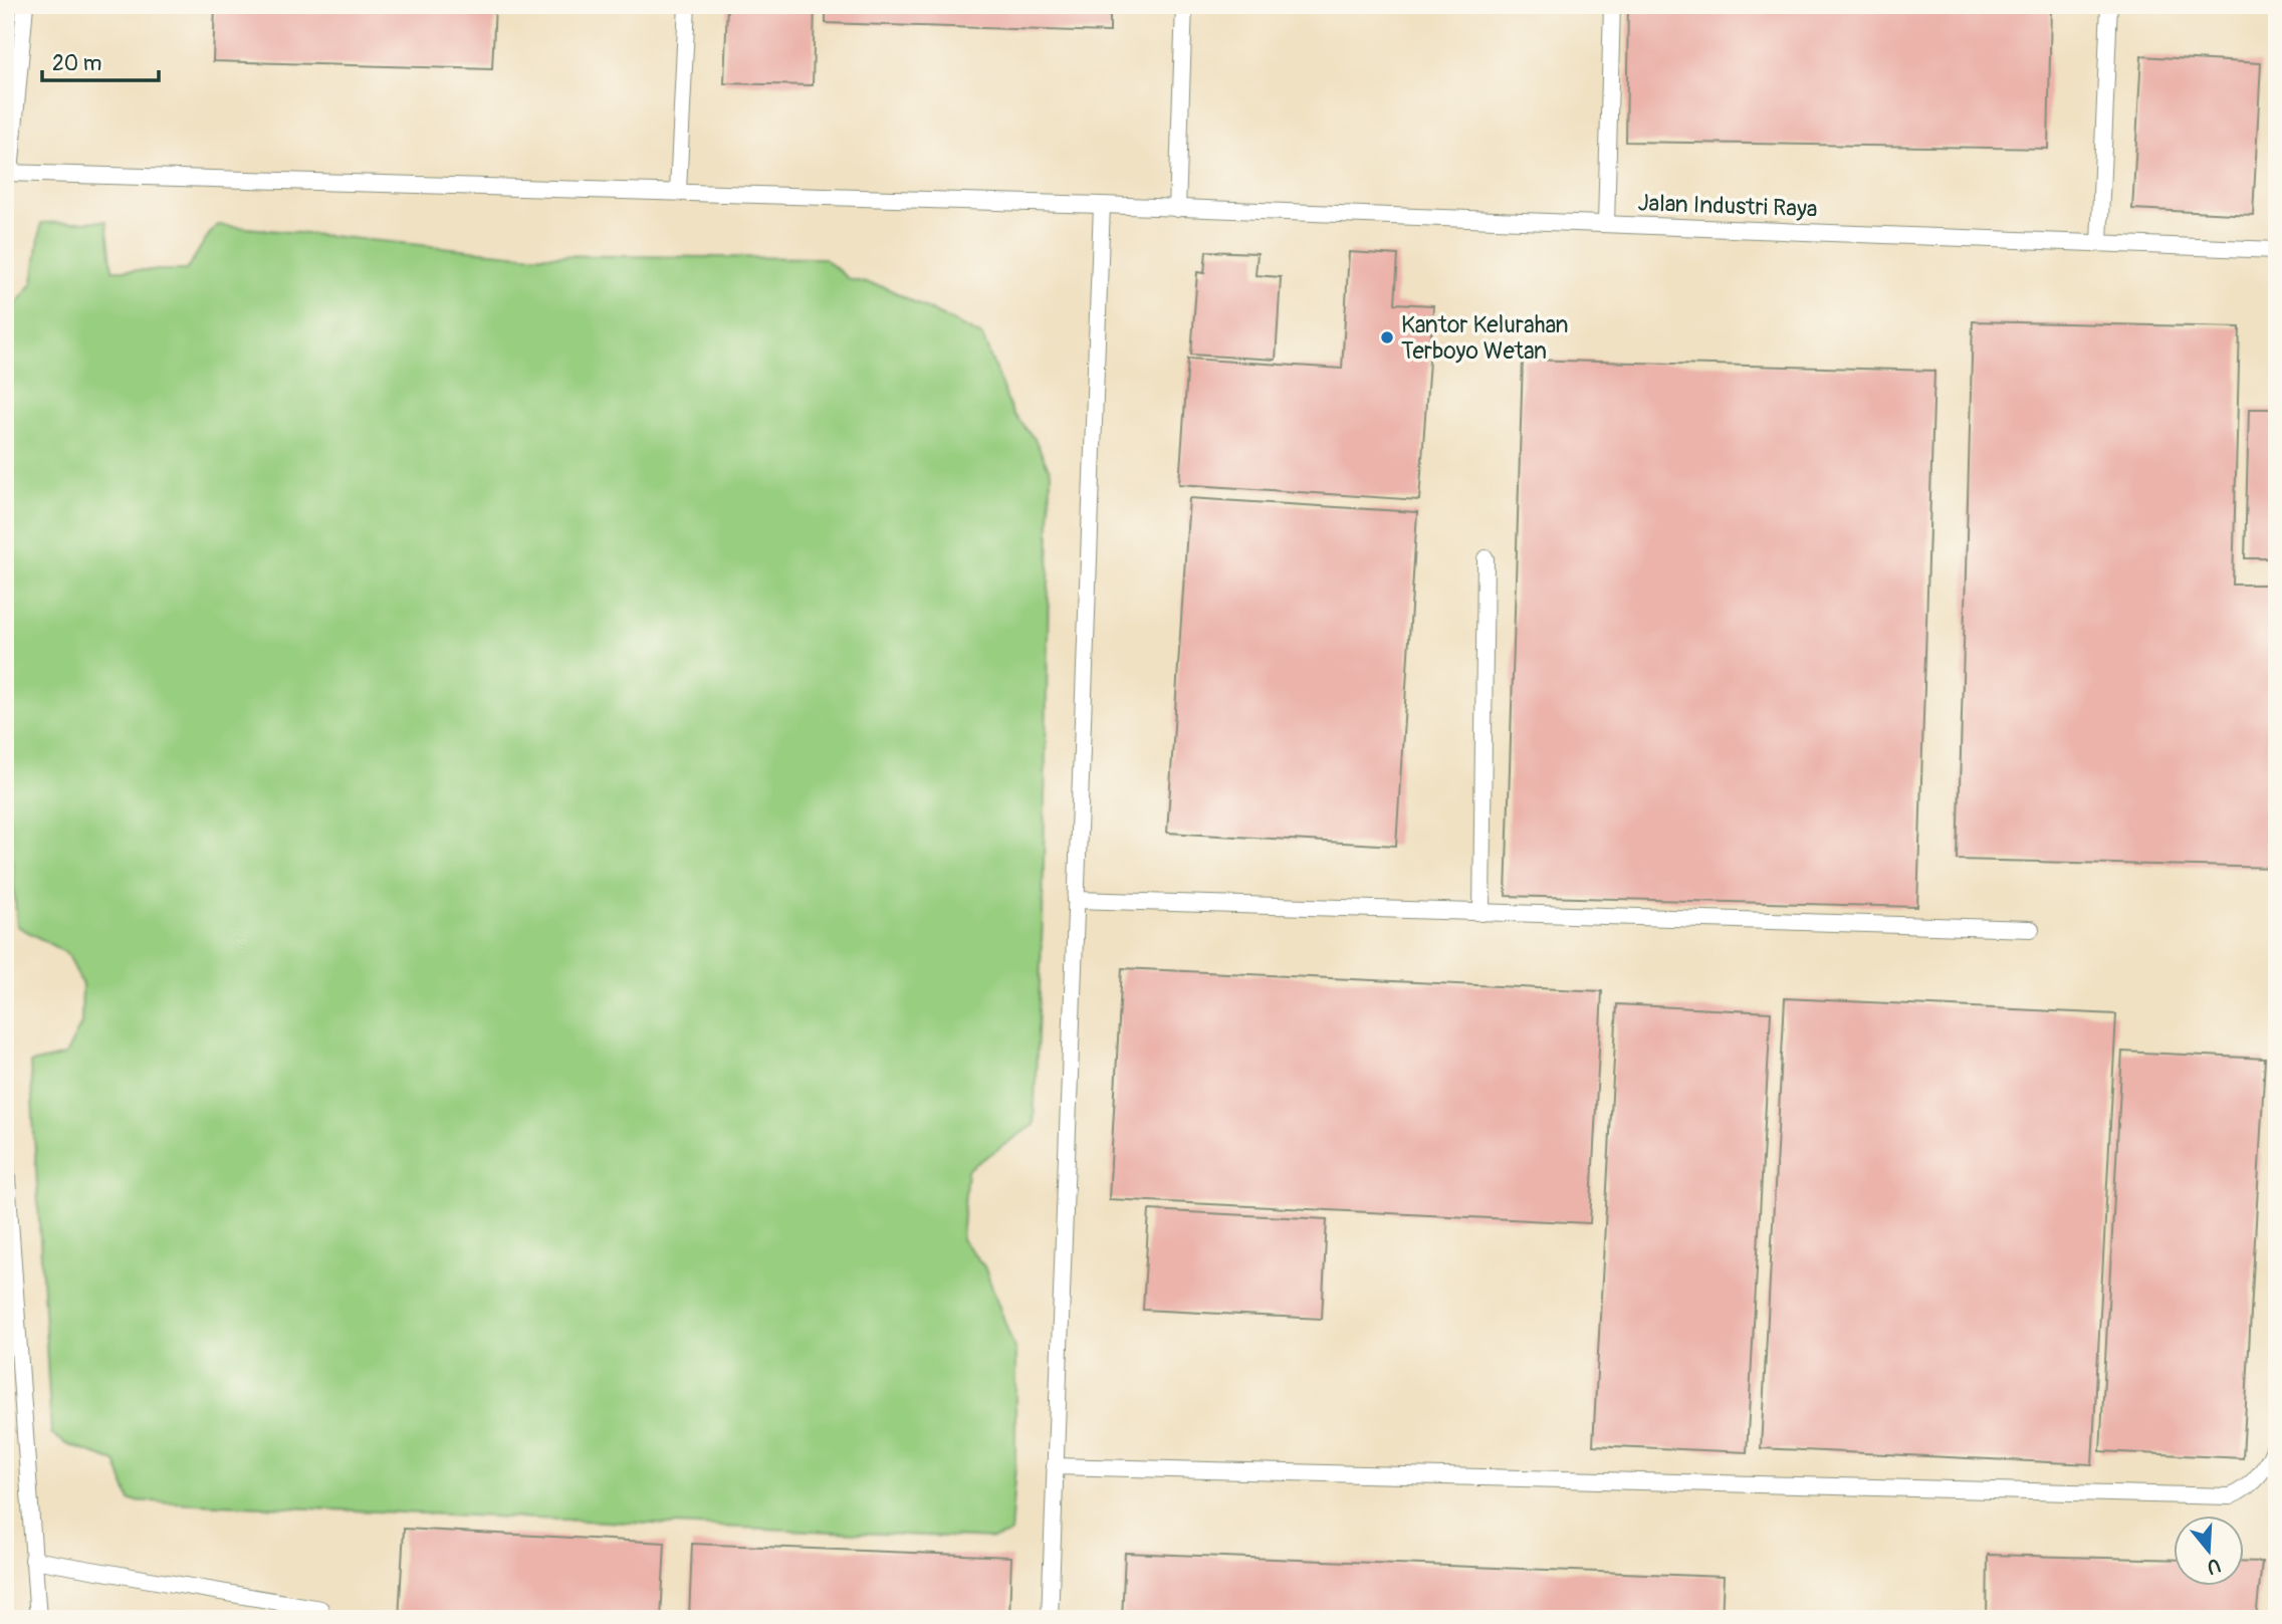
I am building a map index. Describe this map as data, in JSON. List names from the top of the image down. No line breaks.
{"streets":{"lane":["Jalan Industri Raya"]},"places":["Kantor Kelurahan Terboyo Wetan"],"scale_bar":"20 m","north":"bottom"}
